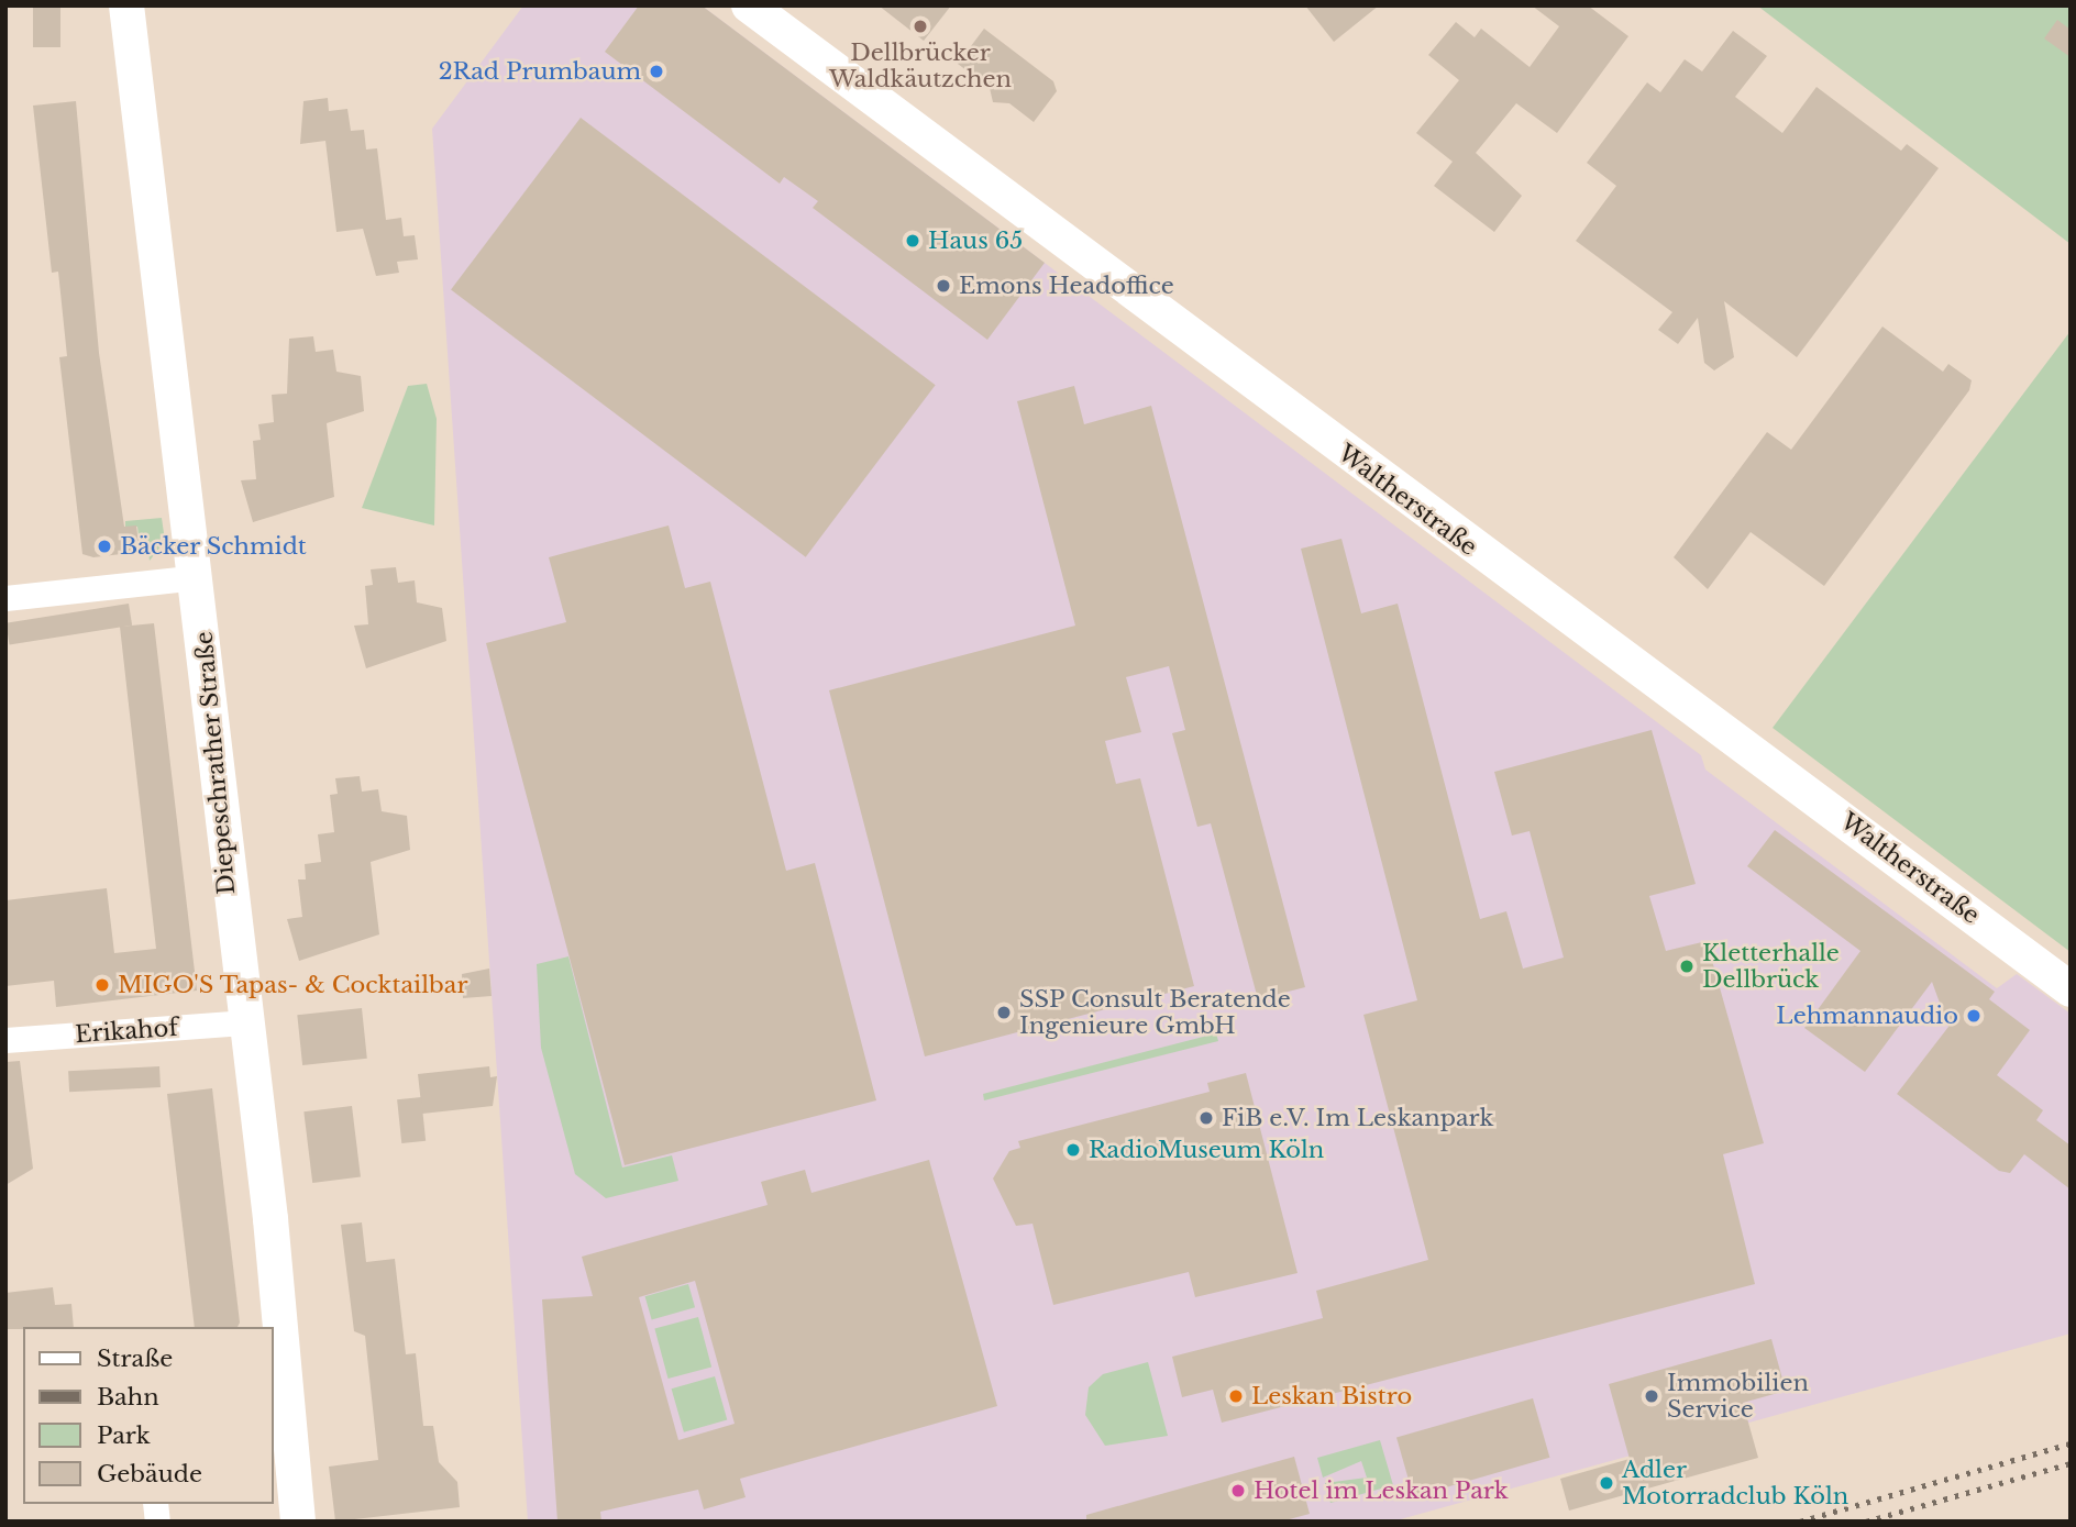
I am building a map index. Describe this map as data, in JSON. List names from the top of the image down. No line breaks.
{"streets":{"street":["Waltherstraße","Diepeschrather Straße","Erikahof"]},"crossings":[["Diepeschrather Straße","Erikahof"]],"places":["Dellbrücker Waldkäutzchen","2Rad Prumbaum","Haus 65","Emons Headoffice","Bäcker Schmidt","Kletterhalle Dellbrück","MIGO'S Tapas- & Cocktailbar","SSP Consult Beratende Ingenieure GmbH","Lehmannaudio","FiB e.V. Im Leskanpark","RadioMuseum Köln","Leskan Bistro","Immobilien Service","Adler Motorradclub Köln","Hotel im Leskan Park"],"legend":["Straße","Bahn","Park","Gebäude"]}
